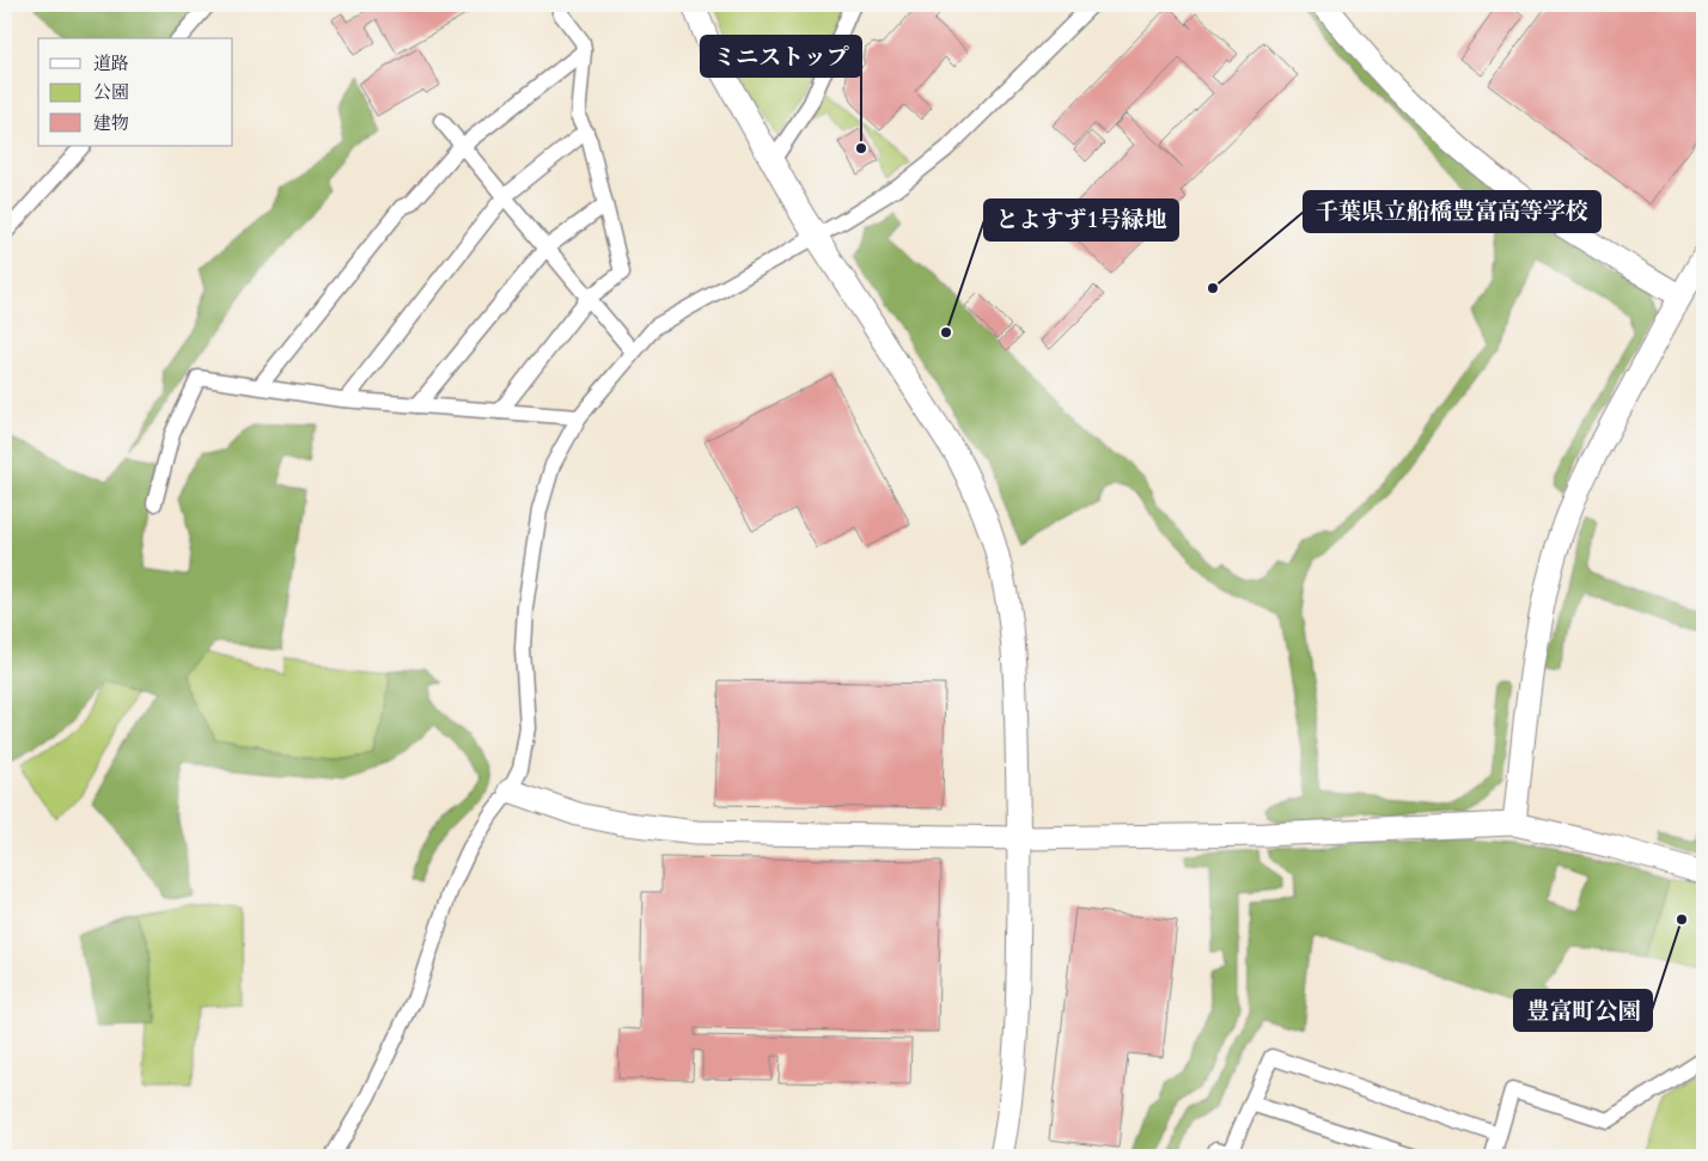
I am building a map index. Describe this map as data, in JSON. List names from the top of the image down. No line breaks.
{"places":["ミニストップ","千葉県立船橋豊富高等学校","とよすず1号緑地","豊富町公園"],"legend":["道路","公園","建物"]}
